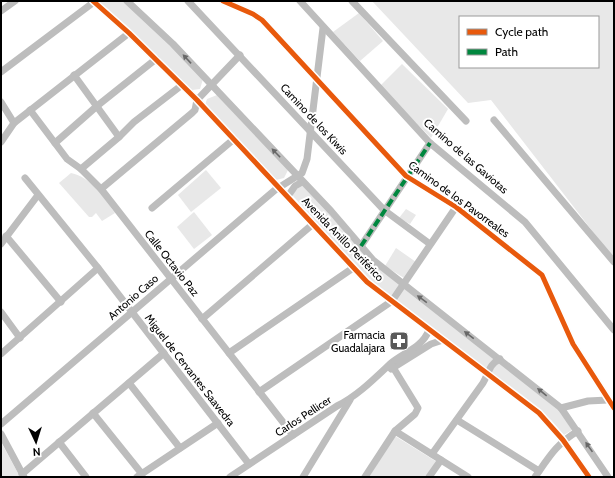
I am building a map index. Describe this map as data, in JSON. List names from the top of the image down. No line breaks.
{"streets":{"street":["Camino de los Kiwis","Camino de las Gaviotas","Camino de los Pavorreales","Avenida Anillo Periférico","Calle Octavio Paz","Antonio Caso","Miguel de Cervantes Saavedra","Carlos Pellicer"]},"crossings":[["Avenida Anillo Periférico","Antonio Caso"],["Avenida Anillo Periférico","Carlos Pellicer"],["Calle Octavio Paz","Antonio Caso"],["Calle Octavio Paz","Carlos Pellicer"],["Antonio Caso","Miguel de Cervantes Saavedra"],["Miguel de Cervantes Saavedra","Carlos Pellicer"]],"places":{"pharmacy":["Farmacia Guadalajara"]},"legend":["Cycle path","Path"],"north":"bottom"}
